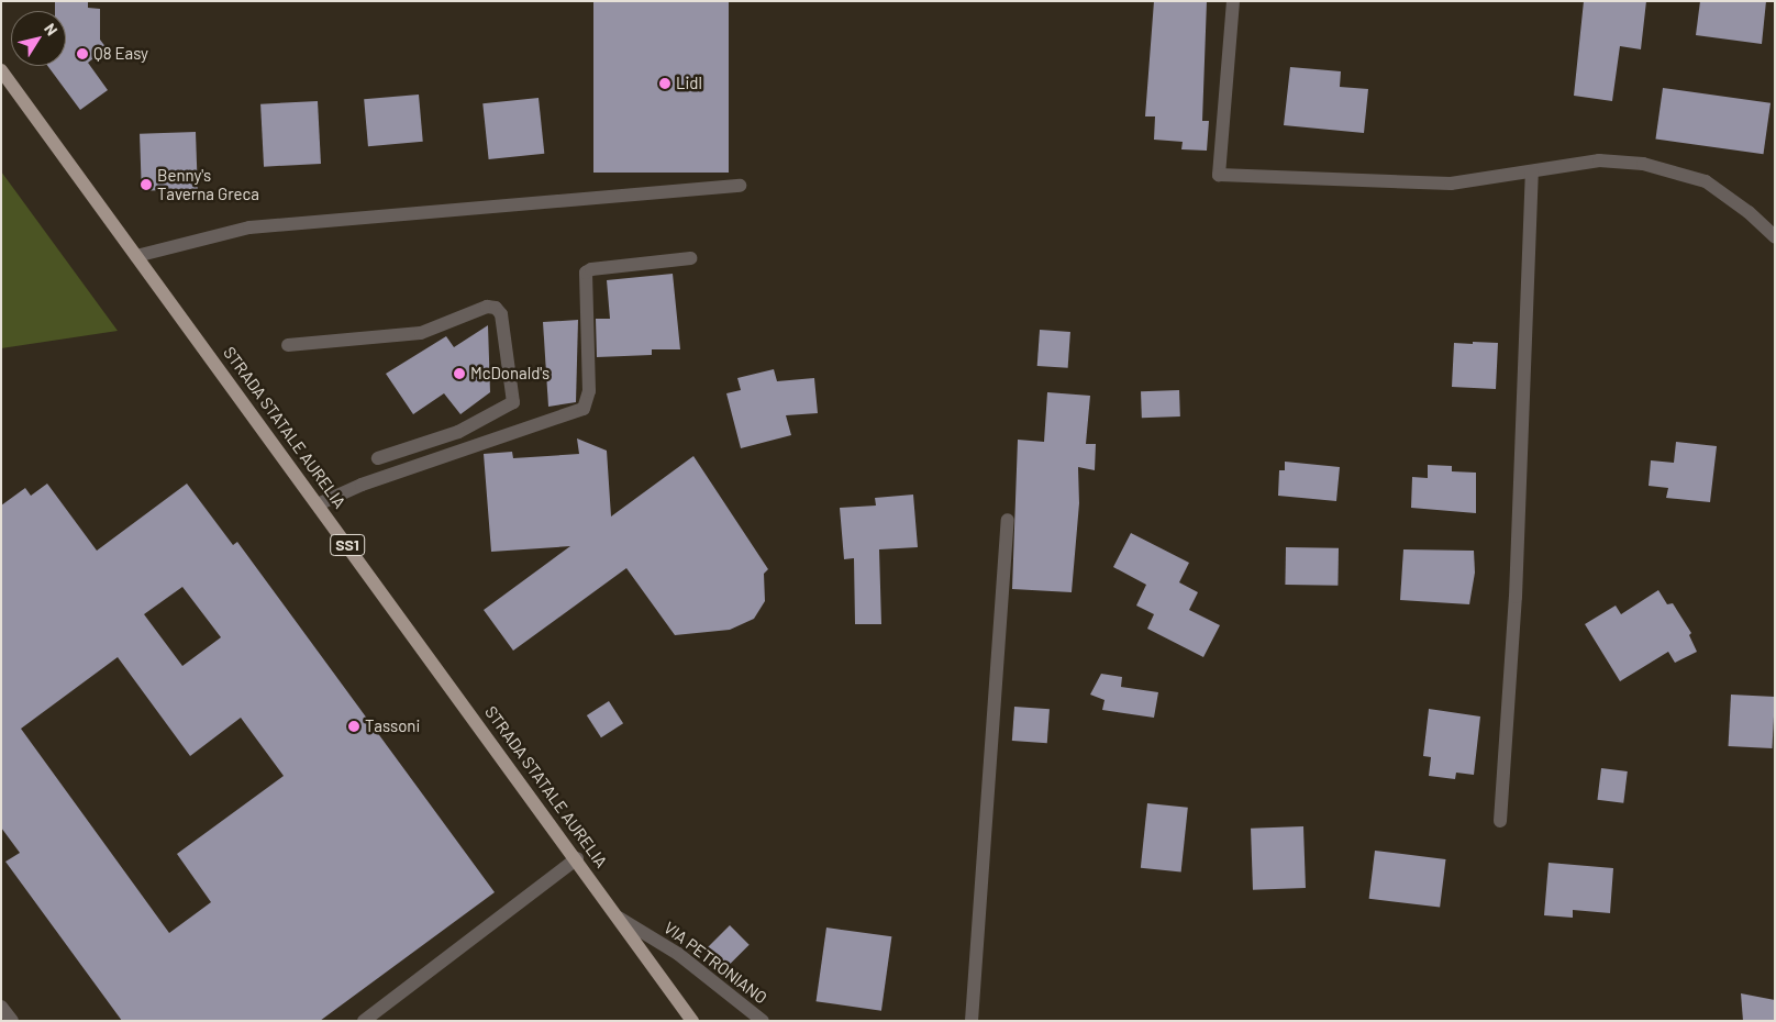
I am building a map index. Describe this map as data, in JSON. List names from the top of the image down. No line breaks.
{"streets":{"main road":["STRADA STATALE AURELIA","SS1"],"street":["VIA PETRONIANO"]},"crossings":[["STRADA STATALE AURELIA","VIA PETRONIANO"]],"places":["Q8 Easy","Lidl","Benny's Taverna Greca","McDonald's","Tassoni"],"north":"top right"}
